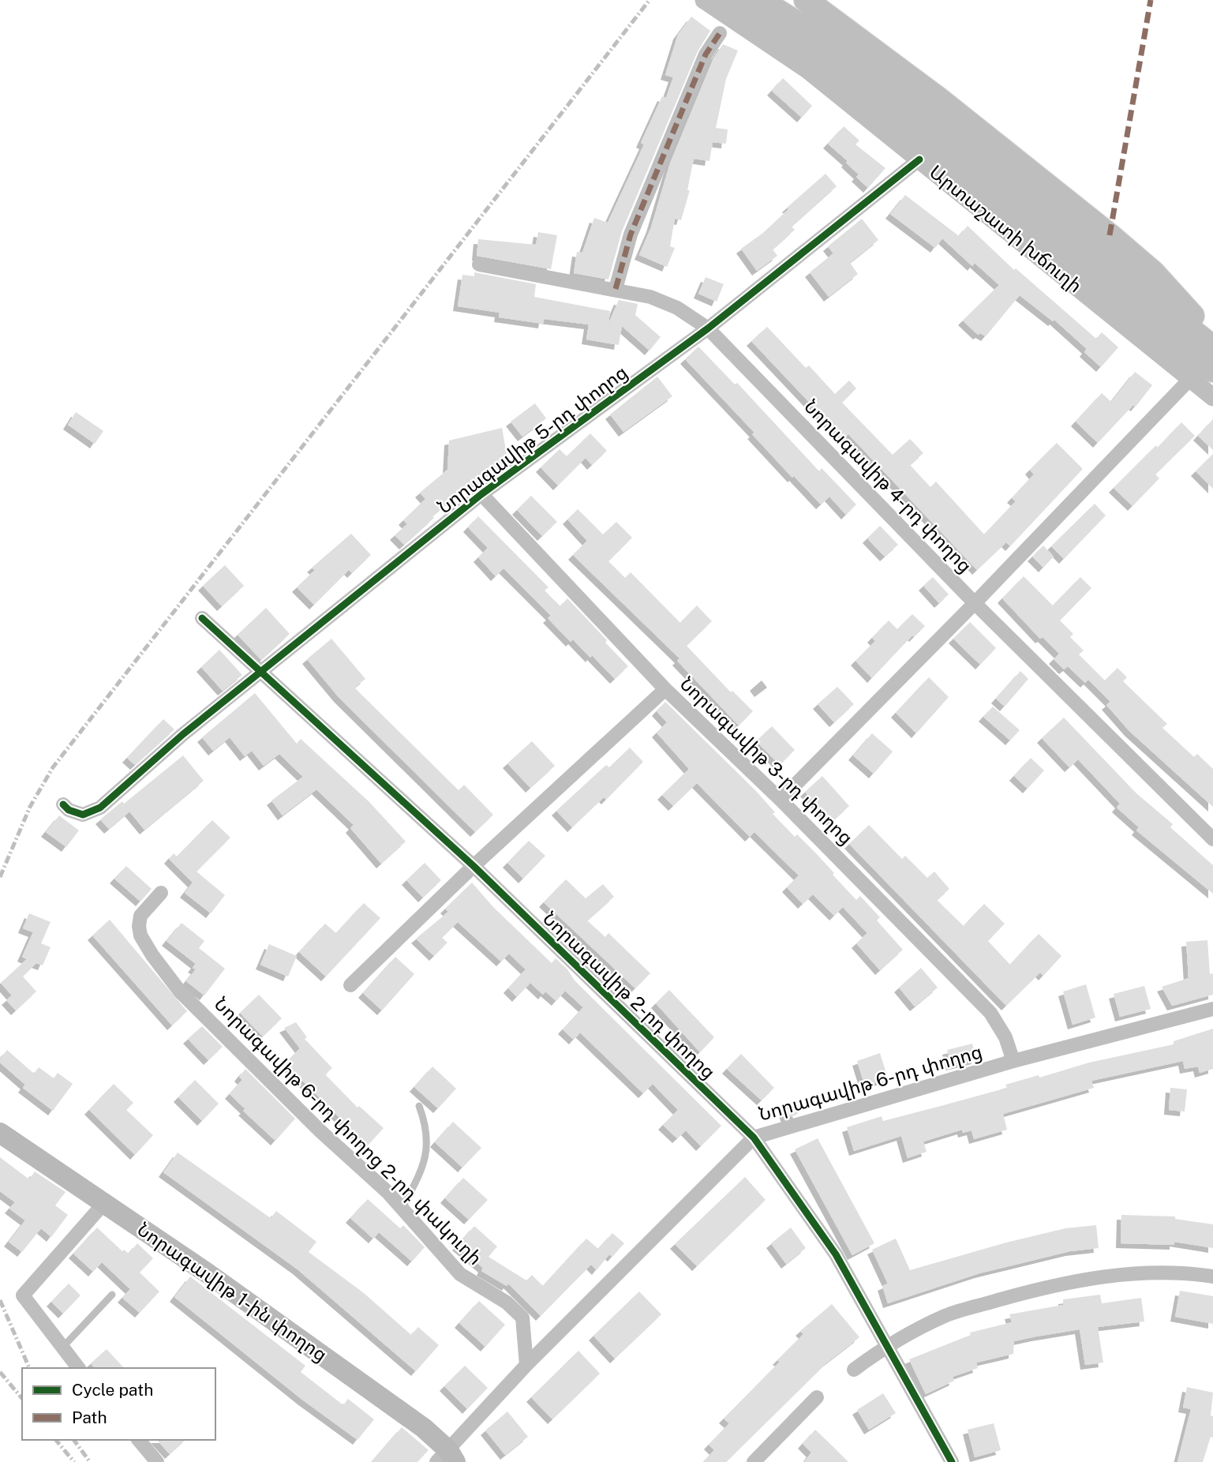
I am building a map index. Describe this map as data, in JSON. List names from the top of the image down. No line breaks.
{"streets":{"highway":["Արտաշատի խճուղի"],"main road":["Նորագավիթ 1-ին փողոց"],"street":["Նորագավիթ 5-րդ փողոց","Նորագավիթ 4-րդ փողոց","Նորագավիթ 3-րդ փողոց","Նորագավիթ 2-րդ փողոց","Նորագավիթ 6-րդ փողոց","Նորագավիթ 6-րդ փողոց 2-րդ փակուղի"]},"crossings":[["Արտաշատի խճուղի","Նորագավիթ 5-րդ փողոց"],["Նորագավիթ 5-րդ փողոց","Նորագավիթ 4-րդ փողոց"],["Նորագավիթ 5-րդ փողոց","Նորագավիթ 3-րդ փողոց"],["Նորագավիթ 5-րդ փողոց","Նորագավիթ 2-րդ փողոց"],["Նորագավիթ 3-րդ փողոց","Նորագավիթ 6-րդ փողոց"],["Նորագավիթ 2-րդ փողոց","Նորագավիթ 6-րդ փողոց"],["Նորագավիթ 6-րդ փողոց","Նորագավիթ 6-րդ փողոց 2-րդ փակուղի"],["Նորագավիթ 6-րդ փողոց","Նորագավիթ 1-ին փողոց"]],"legend":["Cycle path","Path"]}
